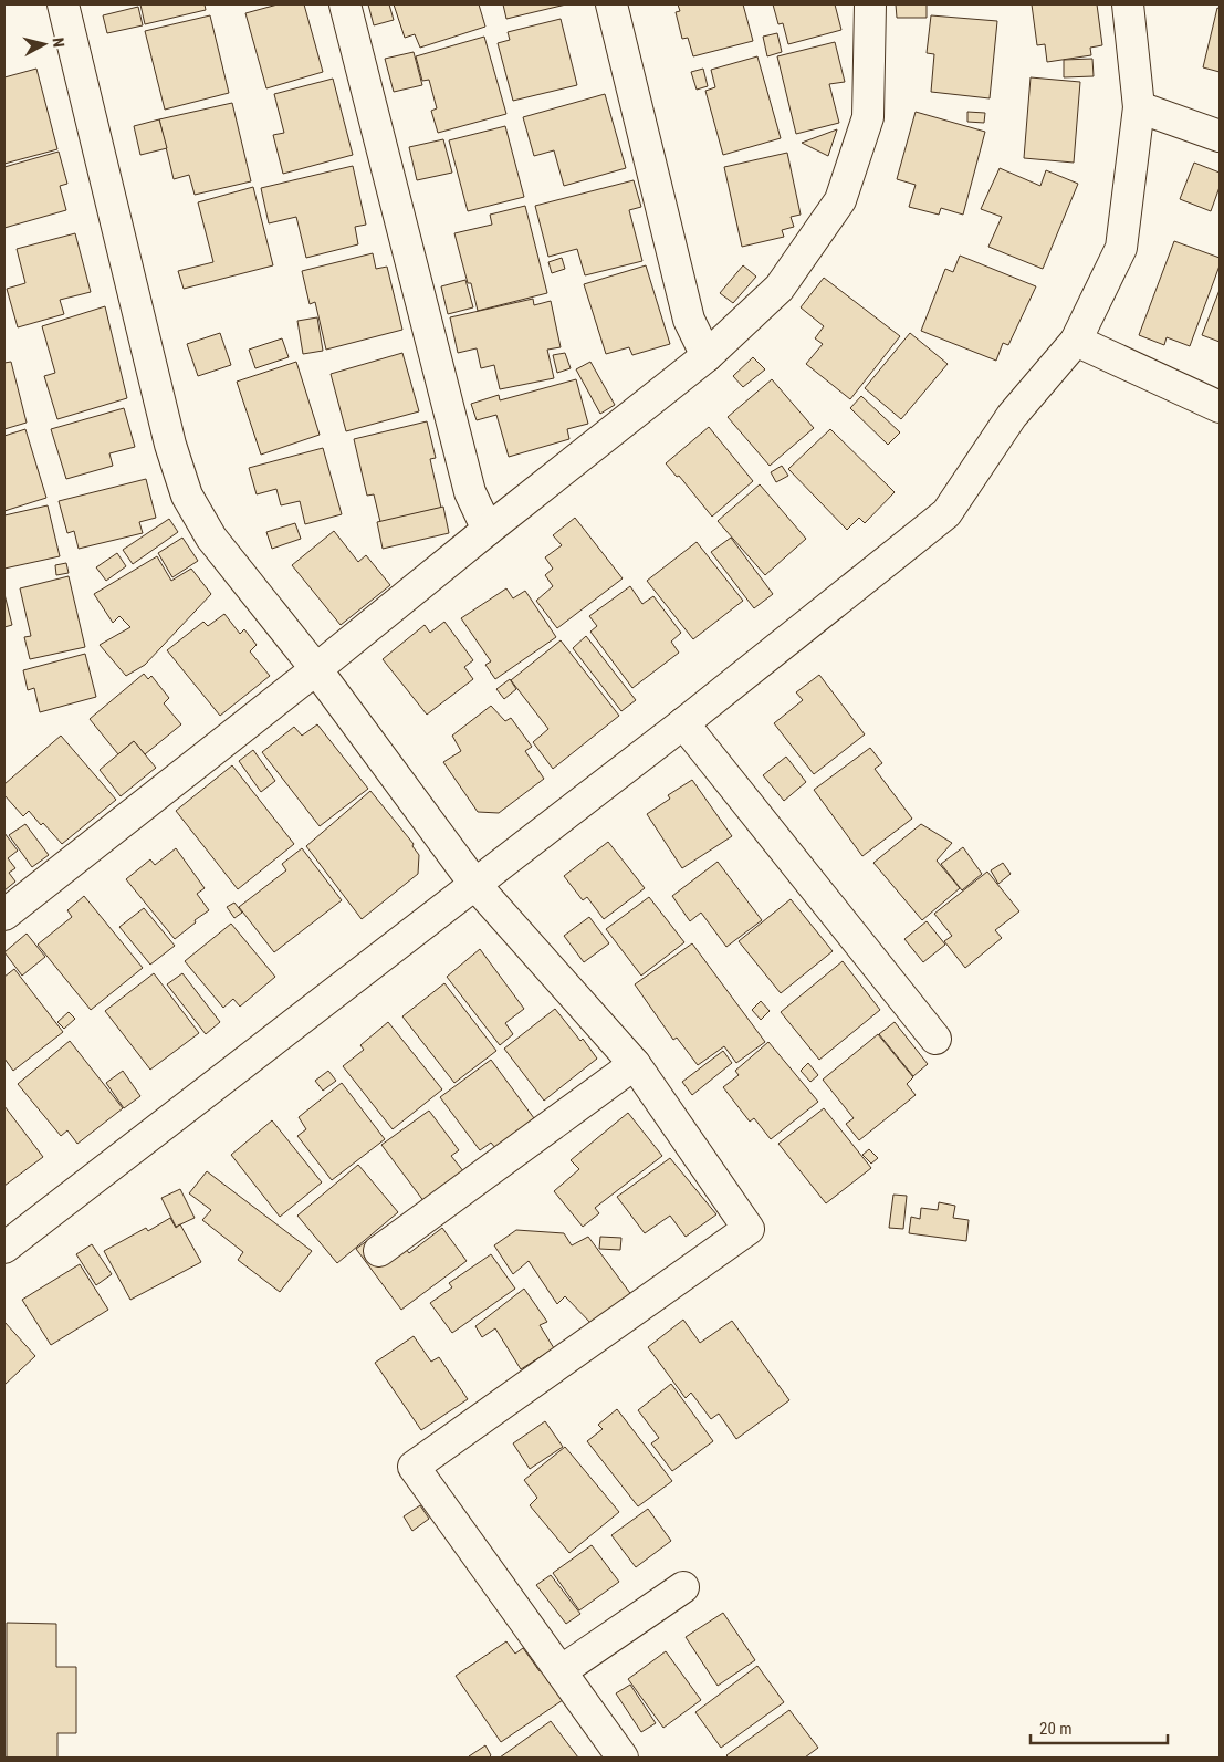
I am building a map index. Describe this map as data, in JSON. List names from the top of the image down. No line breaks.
{"scale_bar":"20 m","north":"right"}
